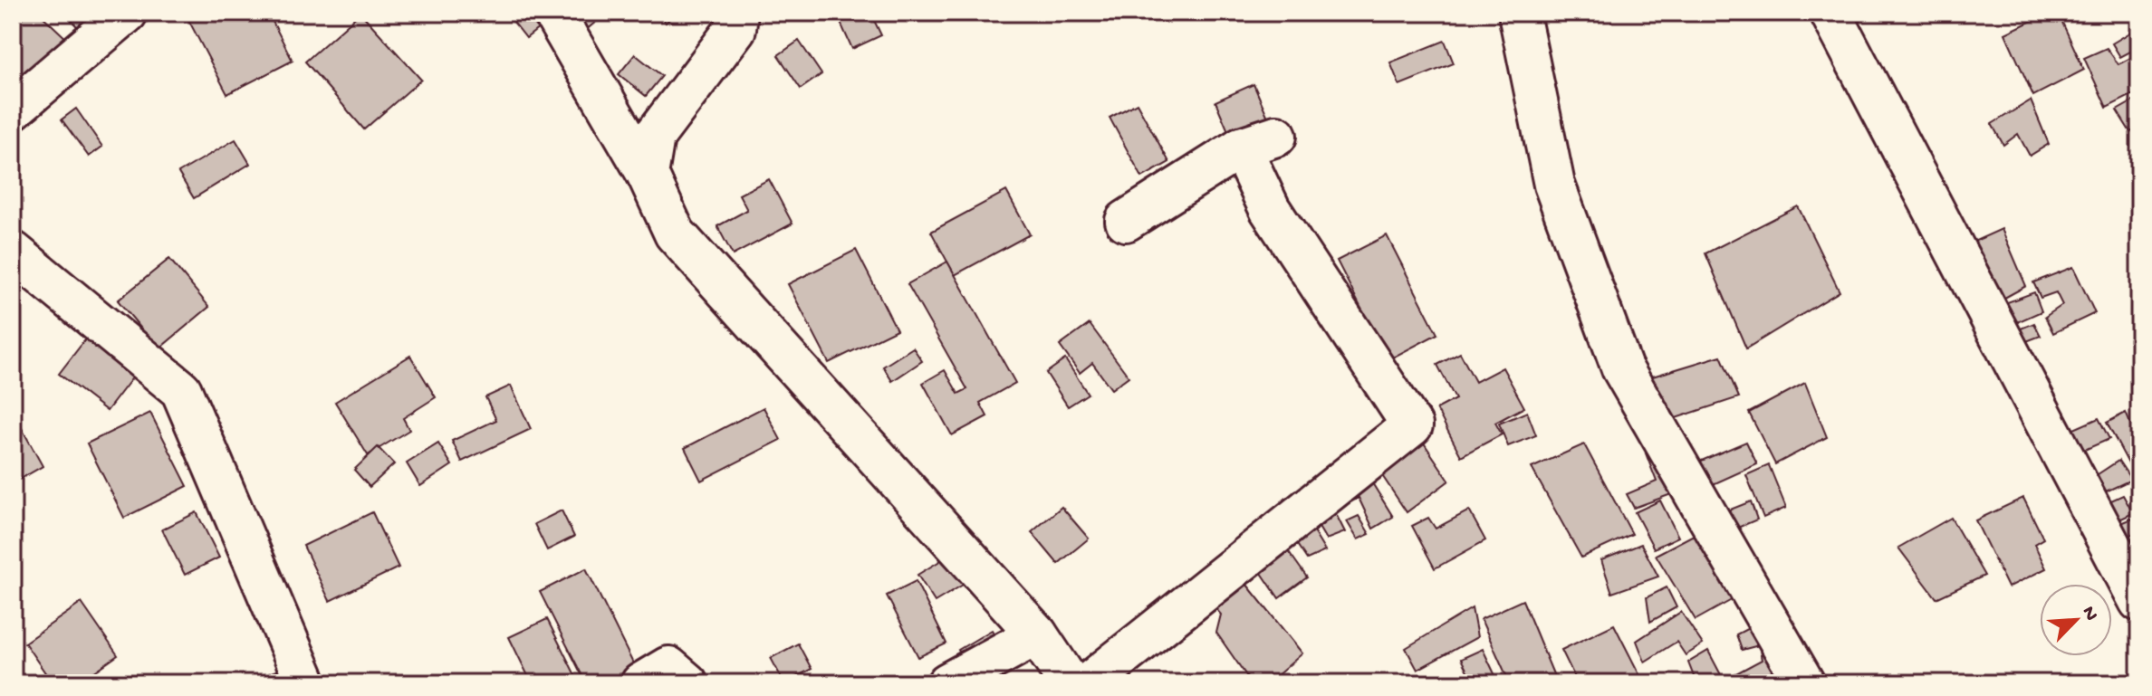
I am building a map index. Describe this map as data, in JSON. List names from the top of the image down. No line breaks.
{"north":"top right"}
